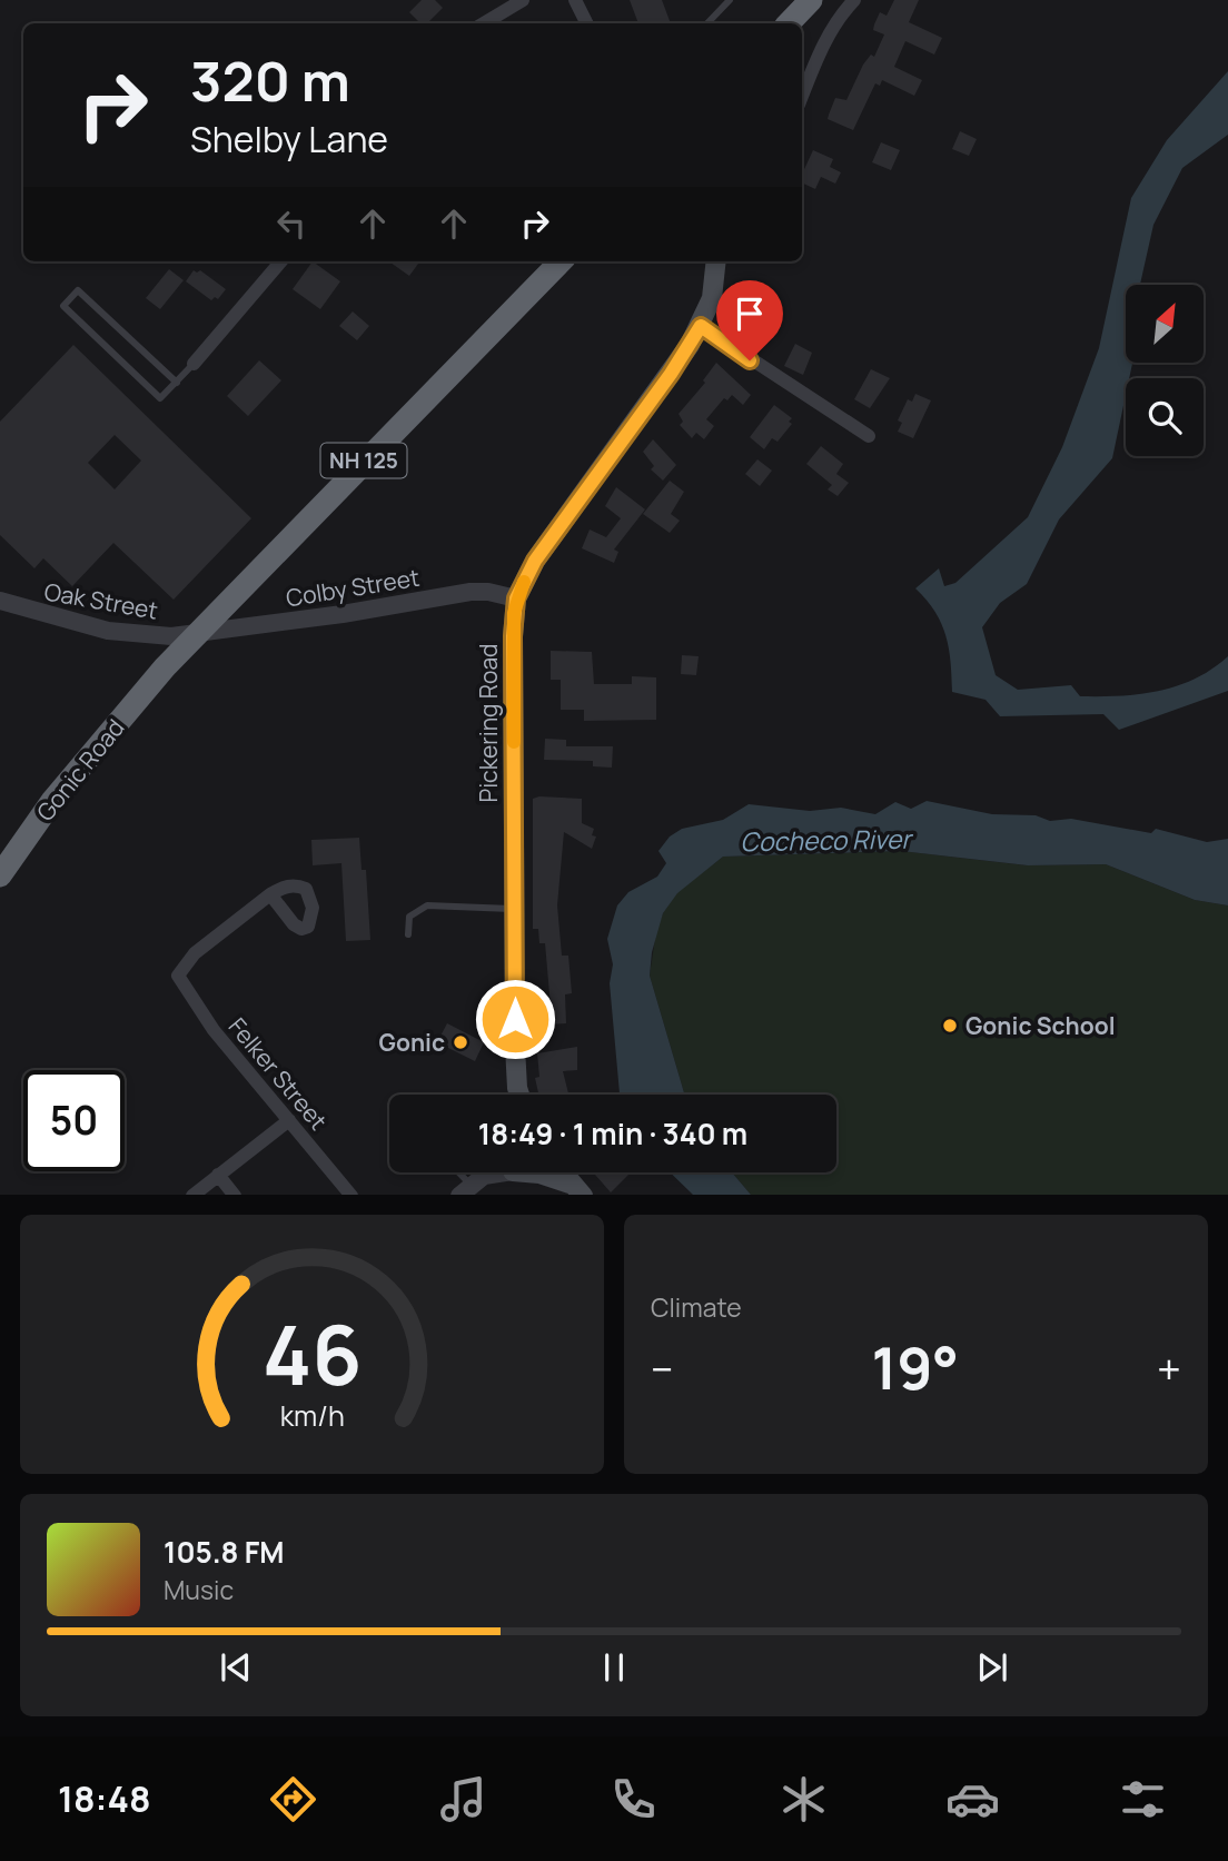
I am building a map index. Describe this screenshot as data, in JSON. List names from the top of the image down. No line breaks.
{"streets":{"highway":["NH 125","Gonic Road"],"main road":["Pickering Road"],"street":["Colby Street","Oak Street","Felker Street"]},"crossings":[["NH 125","Colby Street"],["NH 125","Oak Street"],["NH 125","Gonic Road"],["Colby Street","Oak Street"],["Colby Street","Pickering Road"],["Colby Street","Gonic Road"],["Oak Street","Gonic Road"]],"water":["Cocheco River"],"places":["Gonic School","Gonic"],"north":"top right","page":{"turn":["320 m","Shelby Lane"],"limit":"50","trip":"18:49 · 1 min · 340 m","tile":"Climate","heat":["−","19°","+"],"song":["105.8 FM","Music"],"tabs":"18:48","gauge":["46","km/h"]}}
